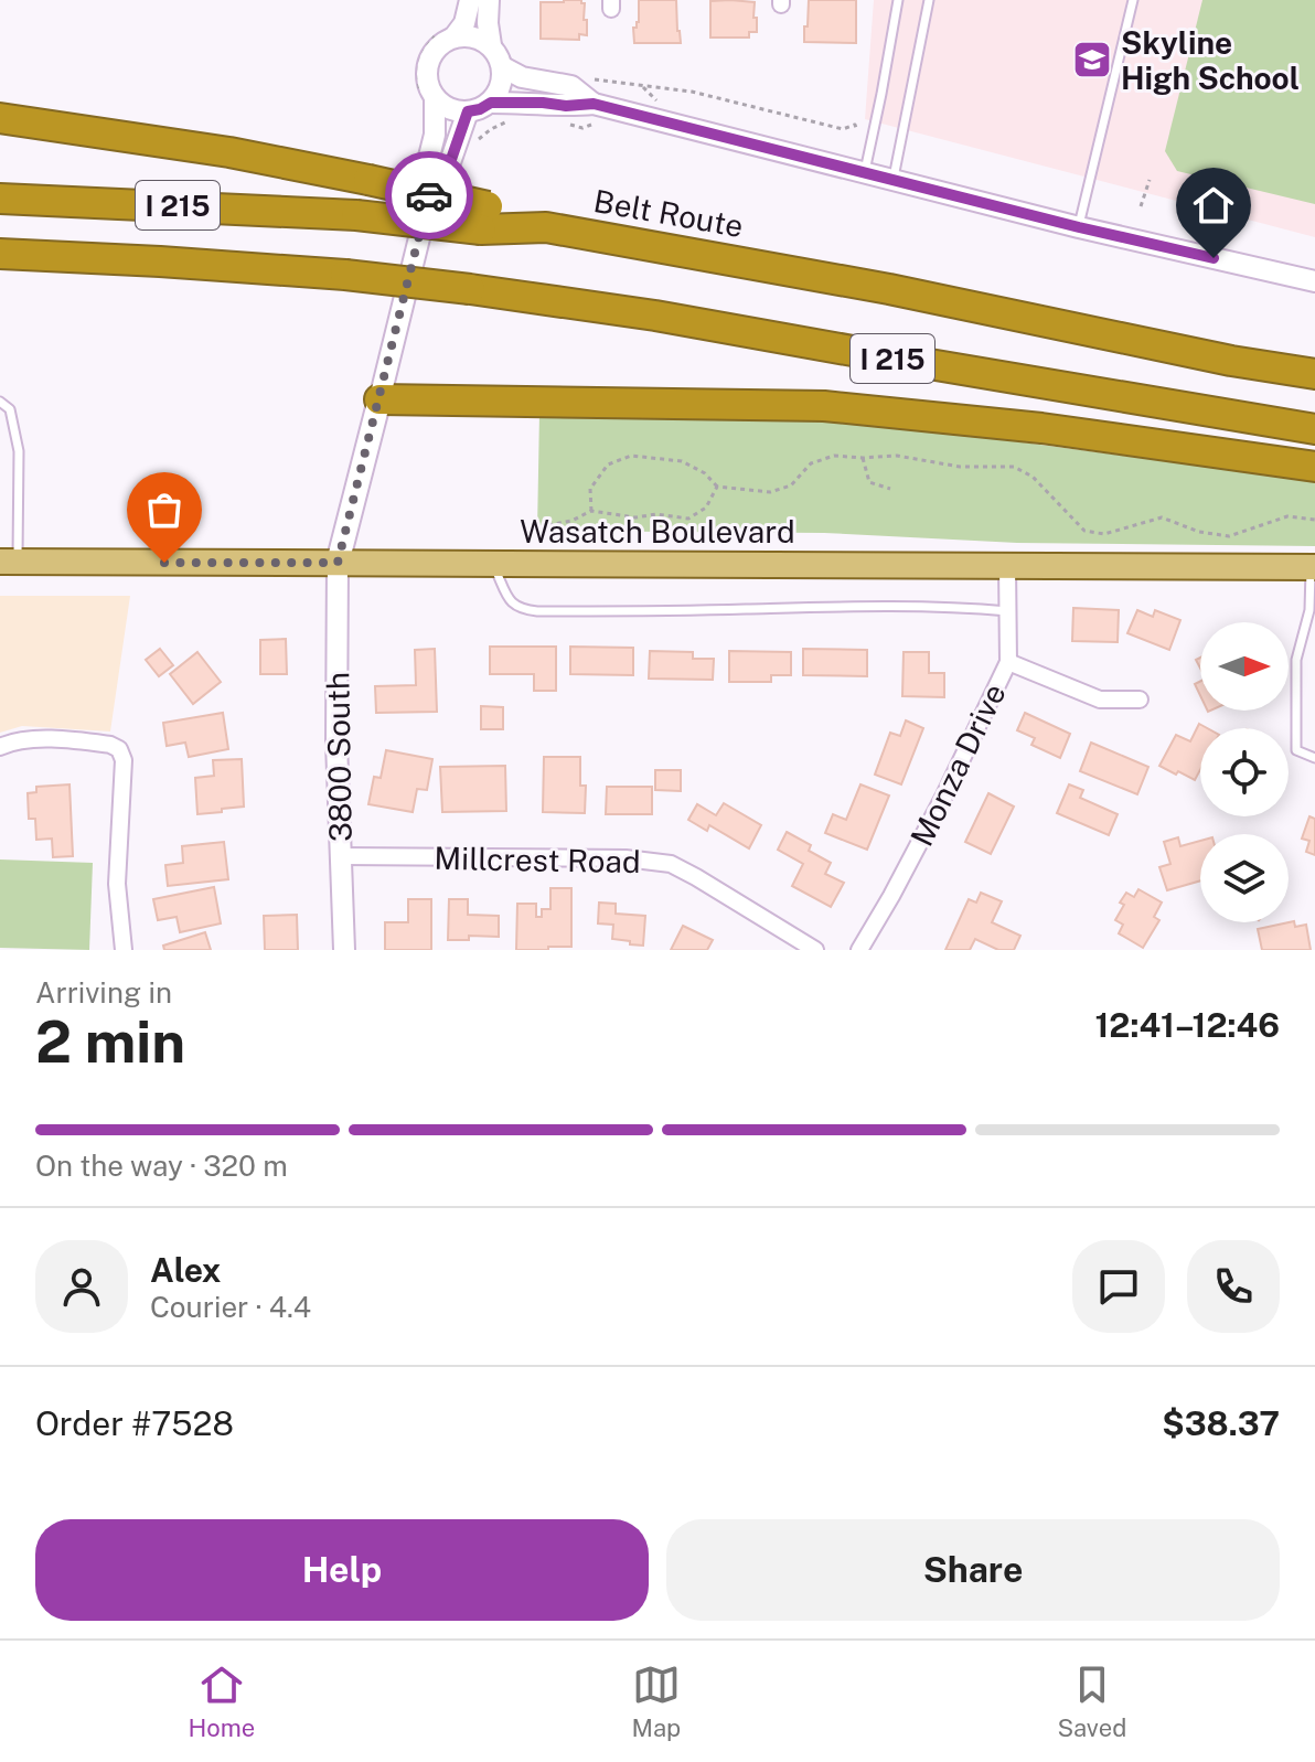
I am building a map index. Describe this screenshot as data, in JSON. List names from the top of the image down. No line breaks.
{"streets":{"highway":["I 215","Belt Route"],"main road":["Wasatch Boulevard"],"street":["3800 South","Monza Drive","Millcrest Road"]},"crossings":[["Wasatch Boulevard","3800 South"],["Wasatch Boulevard","Monza Drive"],["3800 South","Millcrest Road"]],"places":{"school or university":["Skyline High School"]},"north":"right","page":{"heading":["2 min","Arriving in","12:41–12:46"],"panel":["Alex","Courier · 4.4","Order #7528","$38.37"],"bar":"On the way · 320 m","buttons":["Help","Share"],"tabs":["Home","Map","Saved"]}}
